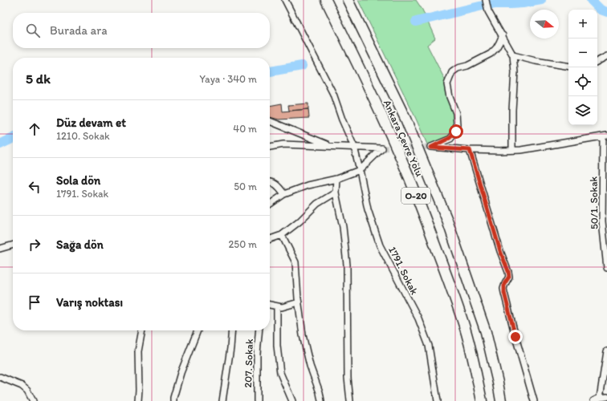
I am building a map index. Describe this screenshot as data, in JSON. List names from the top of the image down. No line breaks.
{"streets":{"highway":["Ankara Çevre Yolu","O-20"],"street":["50/1. Sokak","1791. Sokak","207. Sokak"]},"north":"right","page":{"map_buttons":["+","−"],"search":"Burada ara","heading":["5 dk","Yaya · 340 m"],"list":[["Düz devam et","1210. Sokak","40 m"],["Sola dön","1791. Sokak","50 m"],["Sağa dön","250 m"],"Varış noktası"]}}
